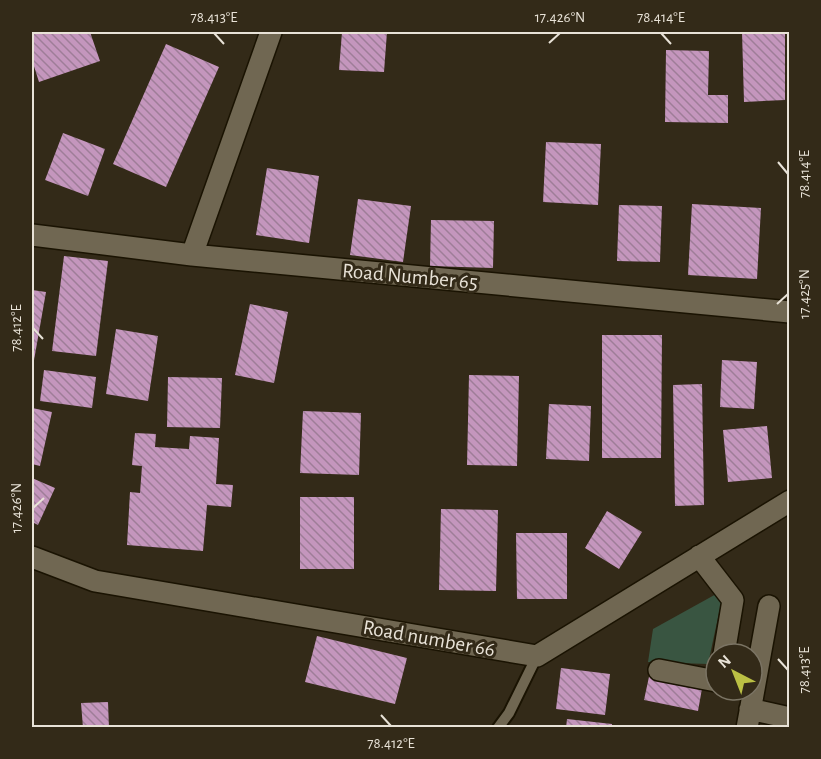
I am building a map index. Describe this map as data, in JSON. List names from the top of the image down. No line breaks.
{"streets":{"street":["Road Number 65","Road number 66"]},"north":"top left","coordinates":["78.413°E","17.426°N","78.414°E","17.425°N","78.412°E"]}
